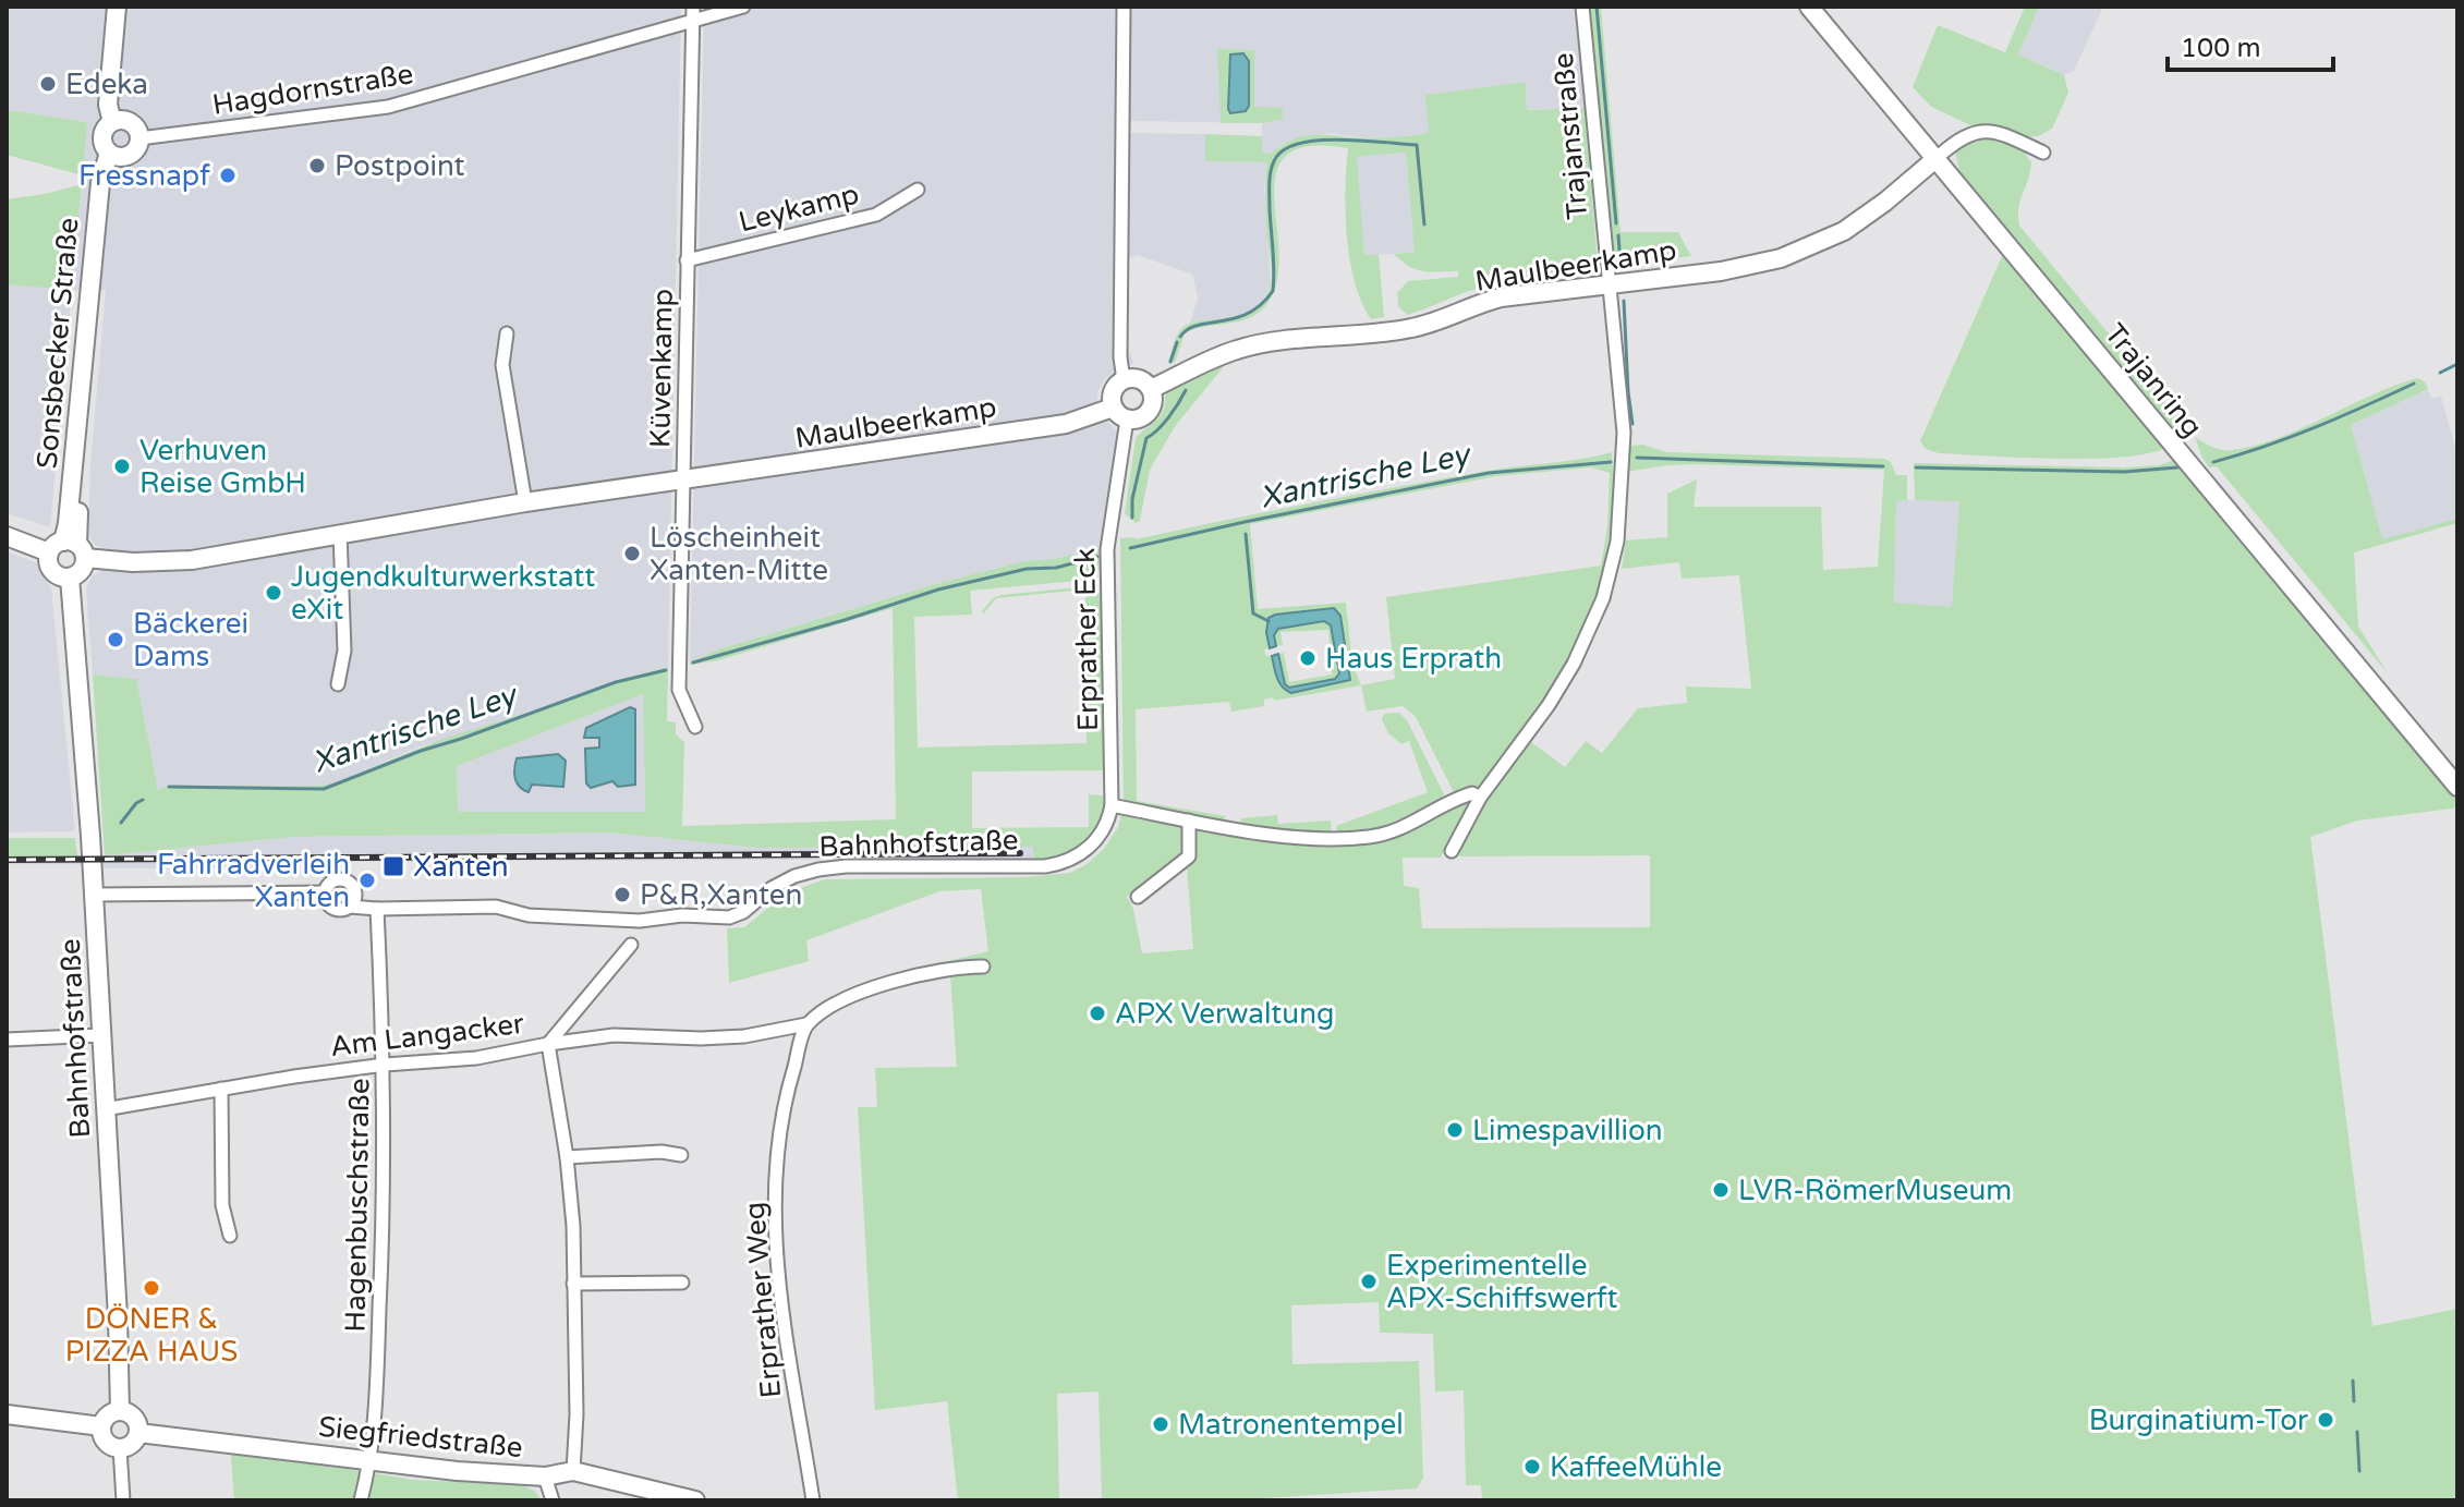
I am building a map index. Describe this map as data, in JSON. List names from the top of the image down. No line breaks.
{"streets":{"street":["Hagdornstraße","Trajanstraße","Leykamp","Maulbeerkamp","Sonsbecker Straße","Küvenkamp","Trajanring","Erprather Eck","Bahnhofstraße","Am Langacker","Hagenbuschstraße","Erprather Weg","Siegfriedstraße"]},"crossings":[["Hagdornstraße","Sonsbecker Straße"],["Hagdornstraße","Küvenkamp"],["Trajanstraße","Maulbeerkamp"],["Leykamp","Küvenkamp"],["Maulbeerkamp","Sonsbecker Straße"],["Maulbeerkamp","Küvenkamp"],["Maulbeerkamp","Trajanring"],["Maulbeerkamp","Erprather Eck"],["Erprather Eck","Bahnhofstraße"],["Bahnhofstraße","Am Langacker"],["Bahnhofstraße","Hagenbuschstraße"],["Bahnhofstraße","Siegfriedstraße"],["Am Langacker","Hagenbuschstraße"],["Am Langacker","Erprather Weg"],["Hagenbuschstraße","Siegfriedstraße"]],"water":["Xantrische Ley"],"places":{"other":["Edeka","Postpoint","Fressnapf","Verhuven Reise GmbH","Löscheinheit Xanten-Mitte","Jugendkulturwerkstatt eXit","Bäckerei Dams","Haus Erprath","Fahrradverleih Xanten","P&R,Xanten","APX Verwaltung","Limespavillion","LVR-RömerMuseum","Experimentelle APX-Schiffswerft","DÖNER & PIZZA HAUS","Burginatium-Tor","Matronentempel","KaffeeMühle"],"transit":["Xanten"]},"scale_bar":"100 m"}
